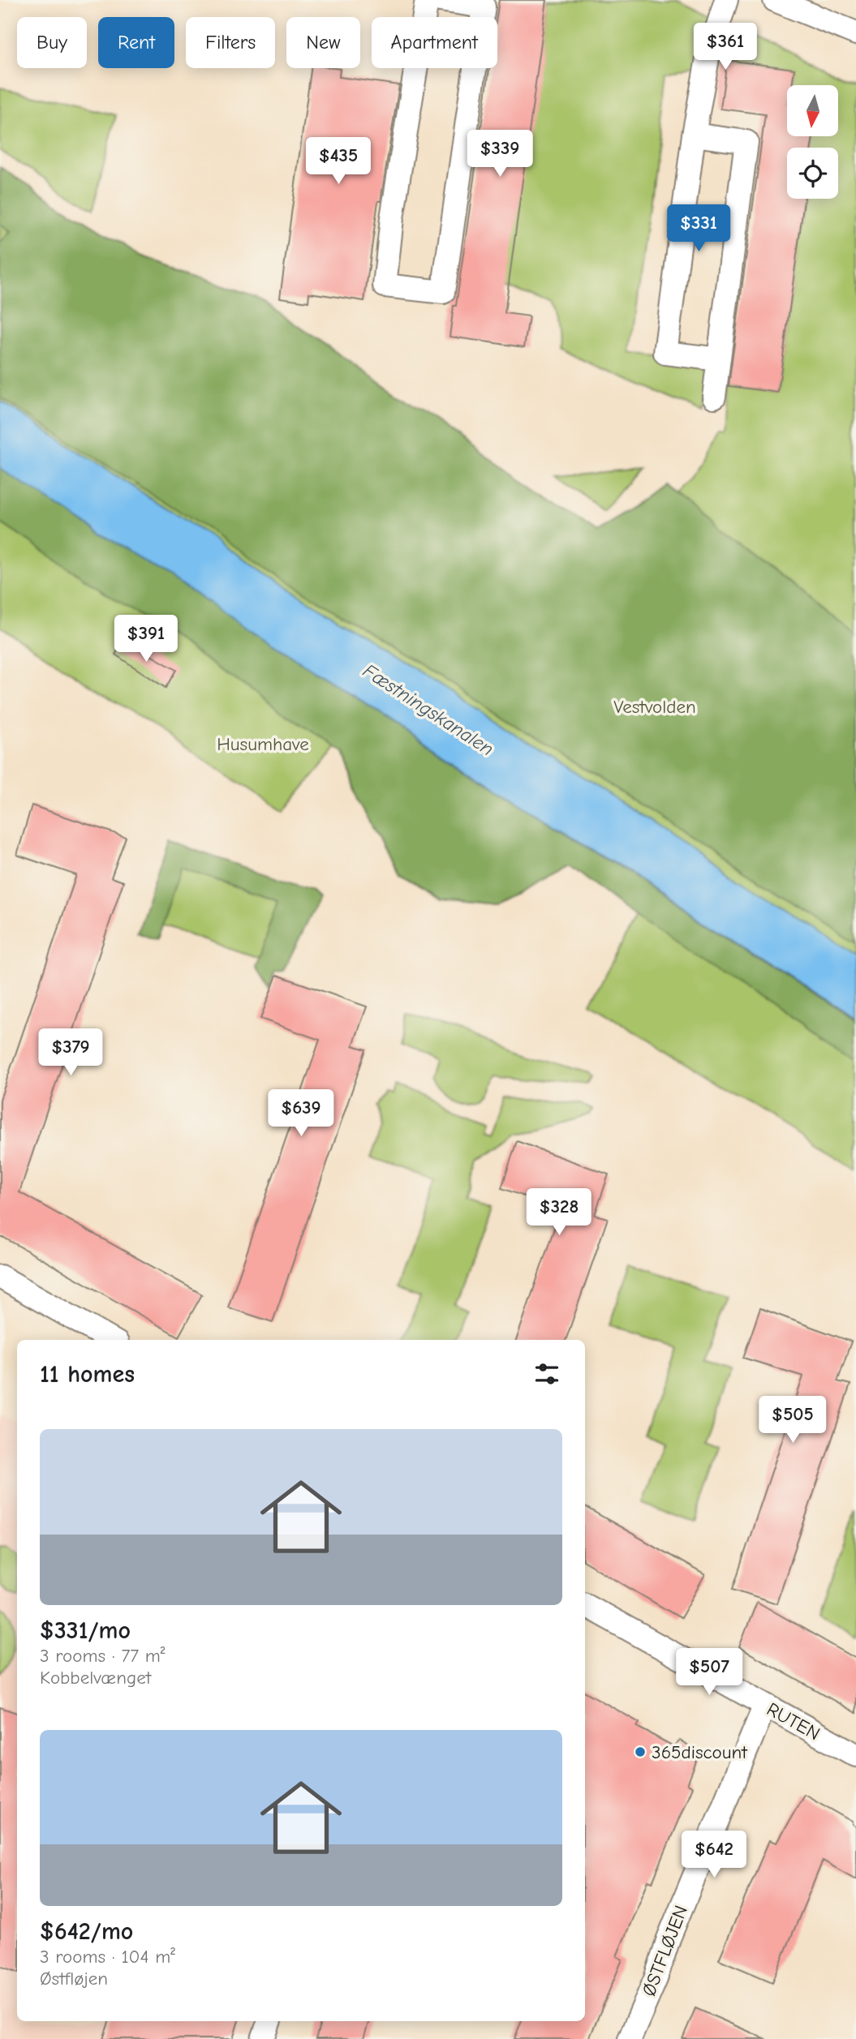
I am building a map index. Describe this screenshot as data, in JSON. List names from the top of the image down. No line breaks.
{"streets":{"street":["RUTEN","ØSTFLØJEN"]},"crossings":[["RUTEN","ØSTFLØJEN"]],"water":["Fæstningskanalen"],"parks":["Vestvolden","Husumhave"],"places":["365discount"],"north":"bottom","page":{"chip":["Buy","Rent","Filters","New","Apartment"],"price":["$361","$339","$435","$331","$391","$379","$639","$328","$505","$507","$642"],"heading":"11 homes","list":[{"name":"$331/mo","note":"3 rooms · 77 m² · Kobbelvænget"},{"name":"$642/mo","note":"3 rooms · 104 m² · Østfløjen"}]}}
